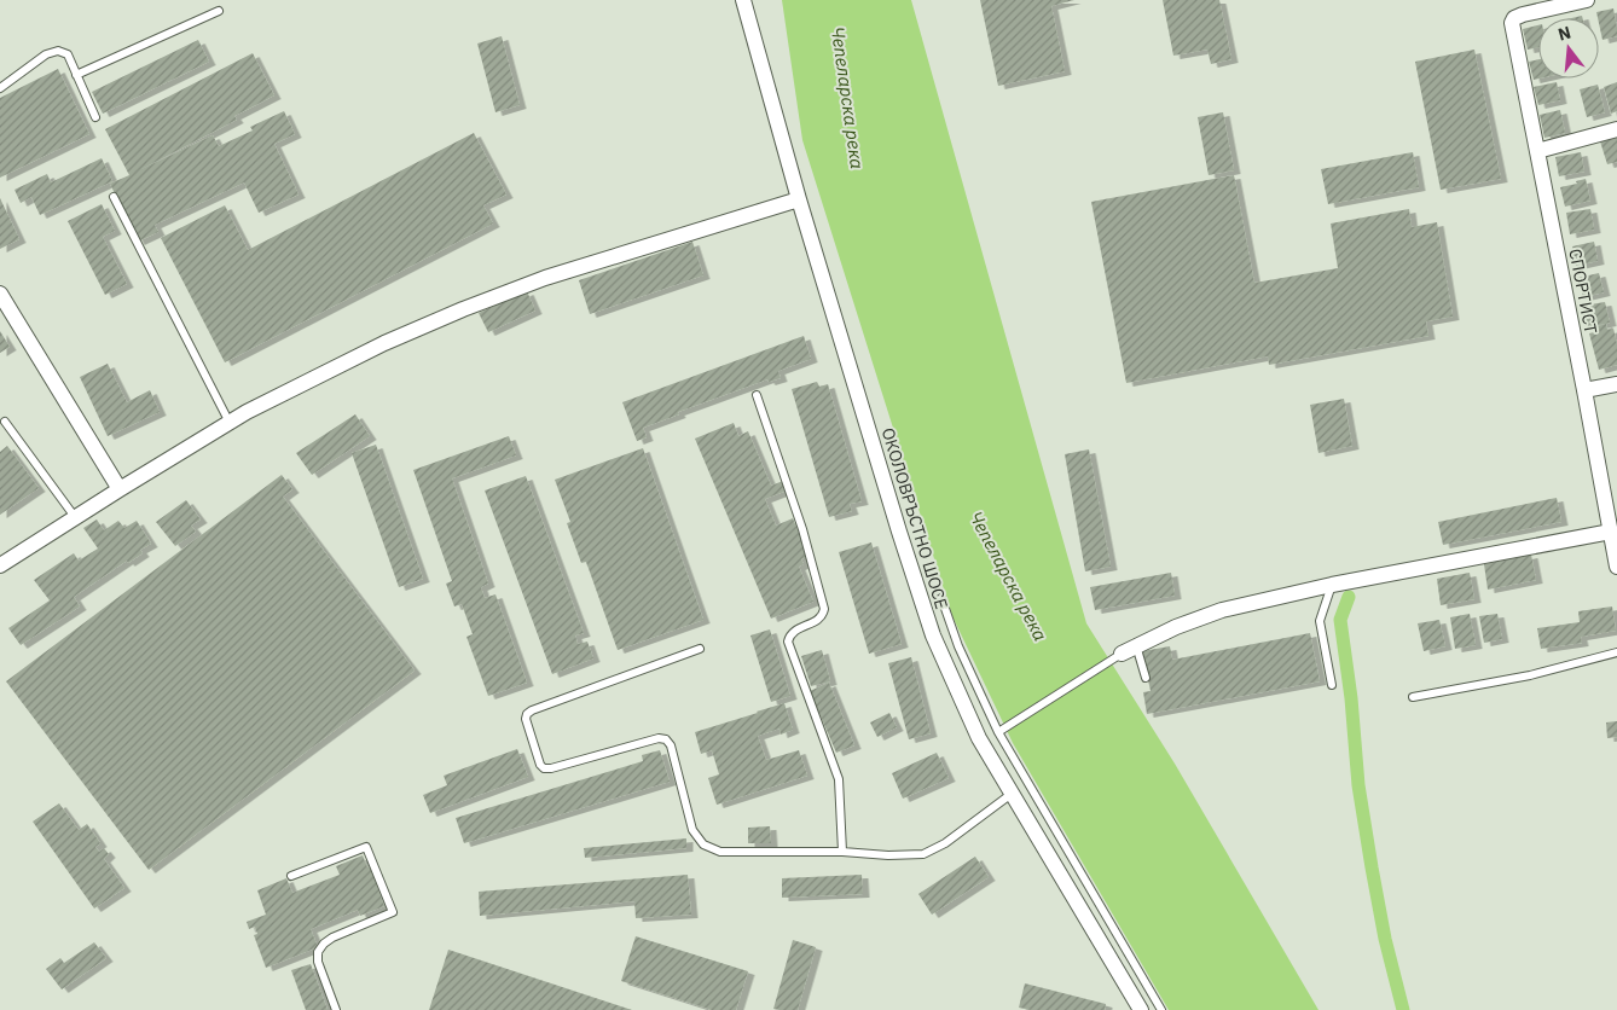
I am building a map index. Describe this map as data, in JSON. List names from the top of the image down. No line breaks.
{"streets":{"street":["СПОРТИСТ","ОКОЛОВРЪСТНО ШОСЕ"]},"water":["Чепеларска река"],"north":"top"}
